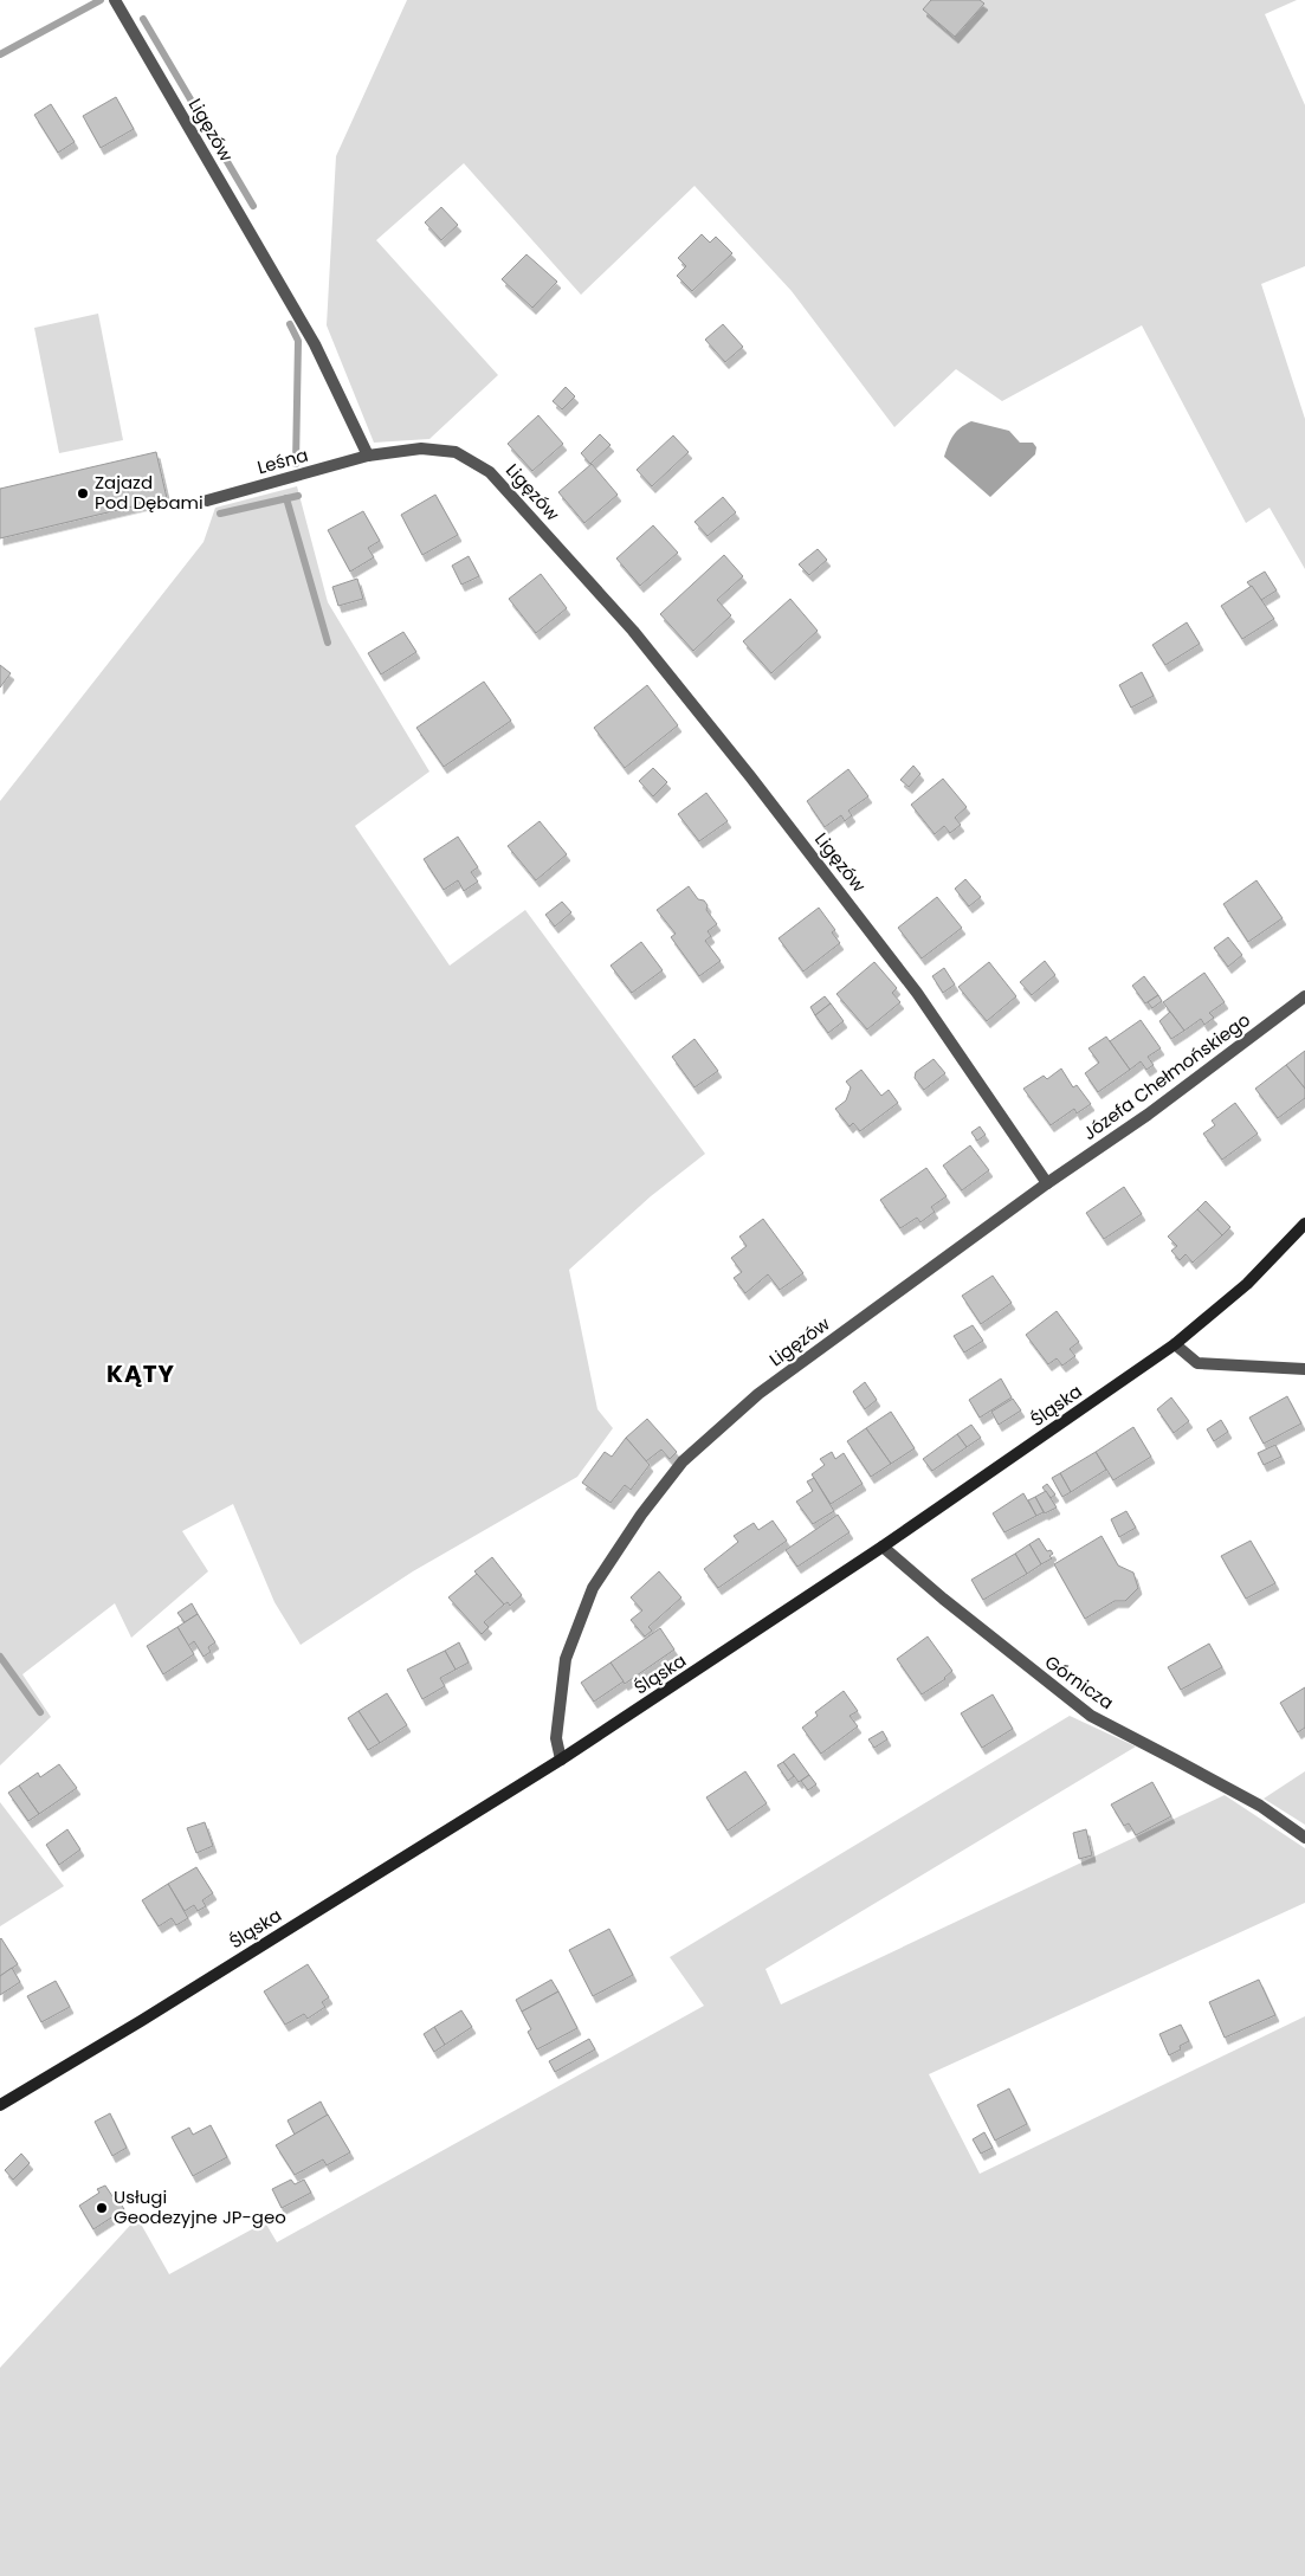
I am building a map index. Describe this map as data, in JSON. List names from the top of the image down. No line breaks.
{"streets":{"main road":["Śląska"],"street":["Ligęzów","Leśna","Józefa Chełmońskiego","Górnicza"]},"crossings":[["Ligęzów","Leśna"],["Ligęzów","Józefa Chełmońskiego"],["Ligęzów","Śląska"],["Śląska","Górnicza"]],"districts":["KĄTY"],"places":["Zajazd Pod Dębami","Usługi Geodezyjne JP-geo"]}
